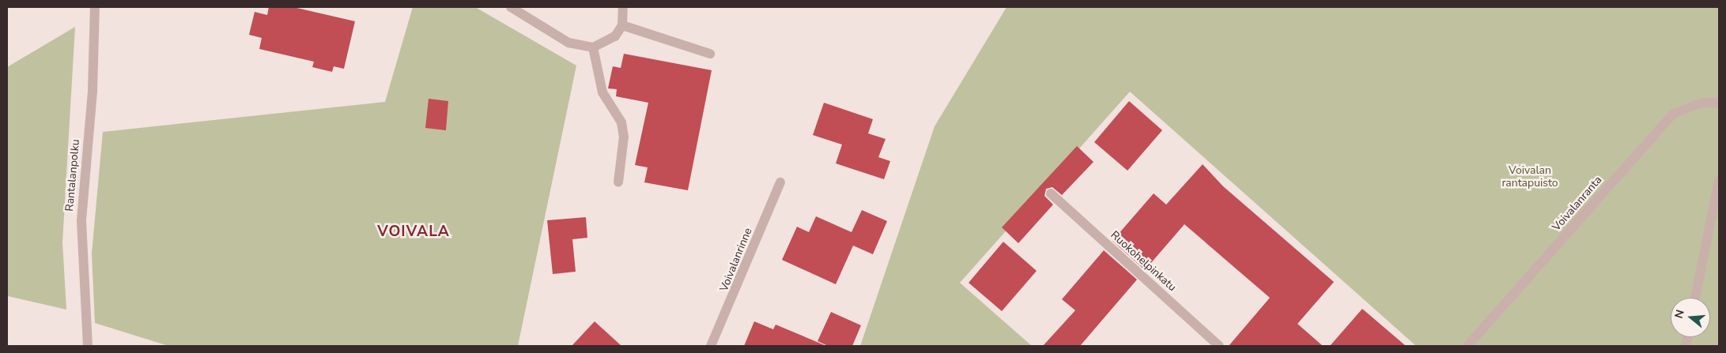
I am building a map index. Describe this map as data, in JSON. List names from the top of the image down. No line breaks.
{"streets":{"street":["Rantalanpolku","Voivalanranta","Voivalanrinne","Ruokohelpinkatu"]},"districts":["VOIVALA"],"parks":["Voivalan rantapuisto"],"north":"left"}
